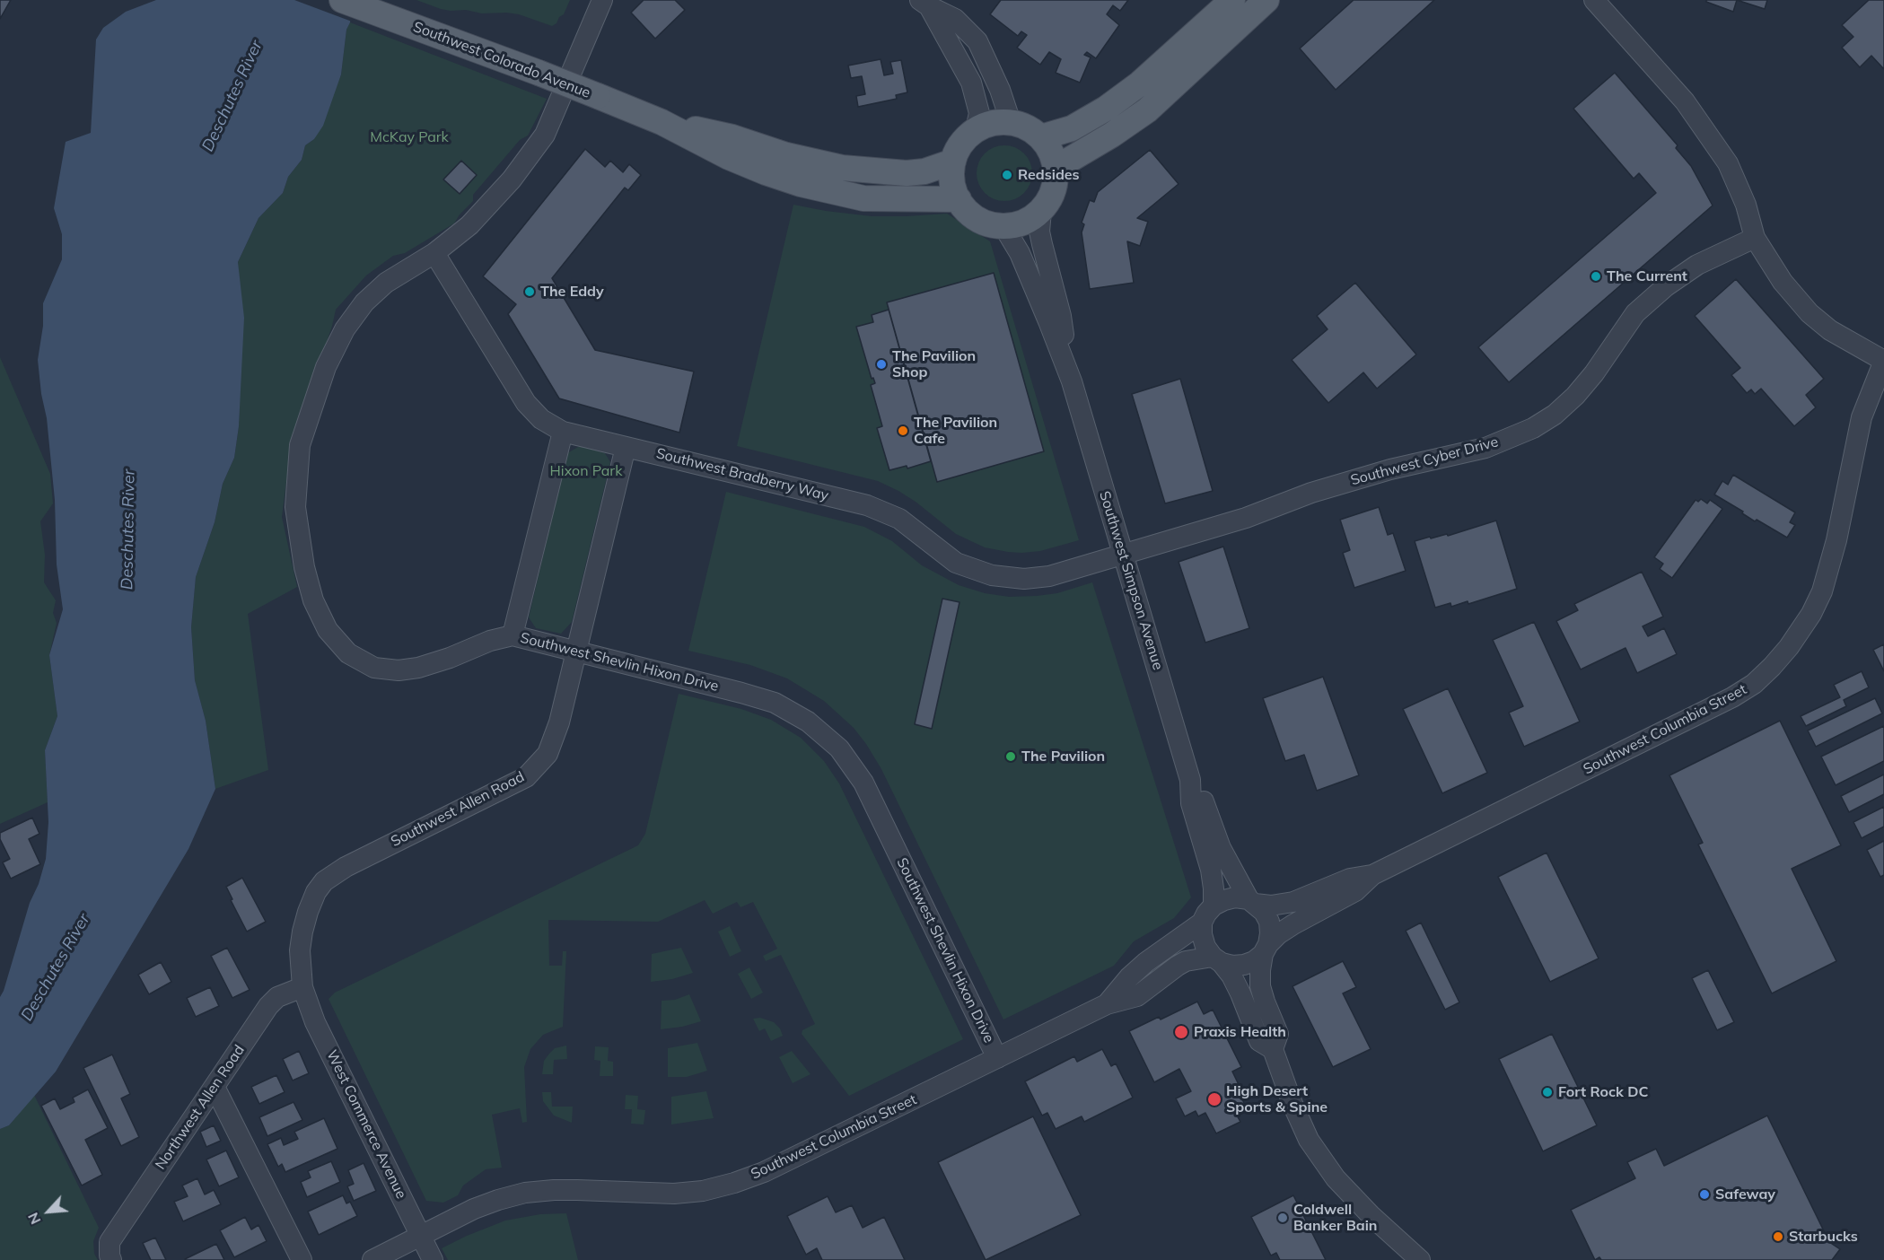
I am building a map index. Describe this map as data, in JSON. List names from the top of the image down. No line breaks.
{"streets":{"main road":["Southwest Colorado Avenue"],"street":["Southwest Cyber Drive","Southwest Bradberry Way","Southwest Simpson Avenue","Southwest Shevlin Hixon Drive","Southwest Columbia Street","Southwest Allen Road","Northwest Allen Road","West Commerce Avenue"]},"crossings":[["Southwest Colorado Avenue","Southwest Simpson Avenue"],["Southwest Cyber Drive","Southwest Bradberry Way"],["Southwest Cyber Drive","Southwest Simpson Avenue"],["Southwest Bradberry Way","Southwest Simpson Avenue"],["Southwest Bradberry Way","Southwest Shevlin Hixon Drive"],["Southwest Bradberry Way","Southwest Allen Road"],["Southwest Simpson Avenue","Southwest Columbia Street"],["Southwest Shevlin Hixon Drive","Southwest Columbia Street"],["Southwest Shevlin Hixon Drive","Southwest Allen Road"],["Southwest Columbia Street","West Commerce Avenue"],["Southwest Allen Road","Northwest Allen Road"],["Southwest Allen Road","West Commerce Avenue"],["Northwest Allen Road","West Commerce Avenue"]],"water":["Deschutes River"],"parks":["McKay Park","Hixon Park"],"places":["Redsides","The Current","The Eddy","The Pavilion Shop","The Pavilion Cafe","The Pavilion","Praxis Health","Fort Rock DC","High Desert Sports & Spine","Safeway","Coldwell Banker Bain","Starbucks"],"north":"bottom left"}
